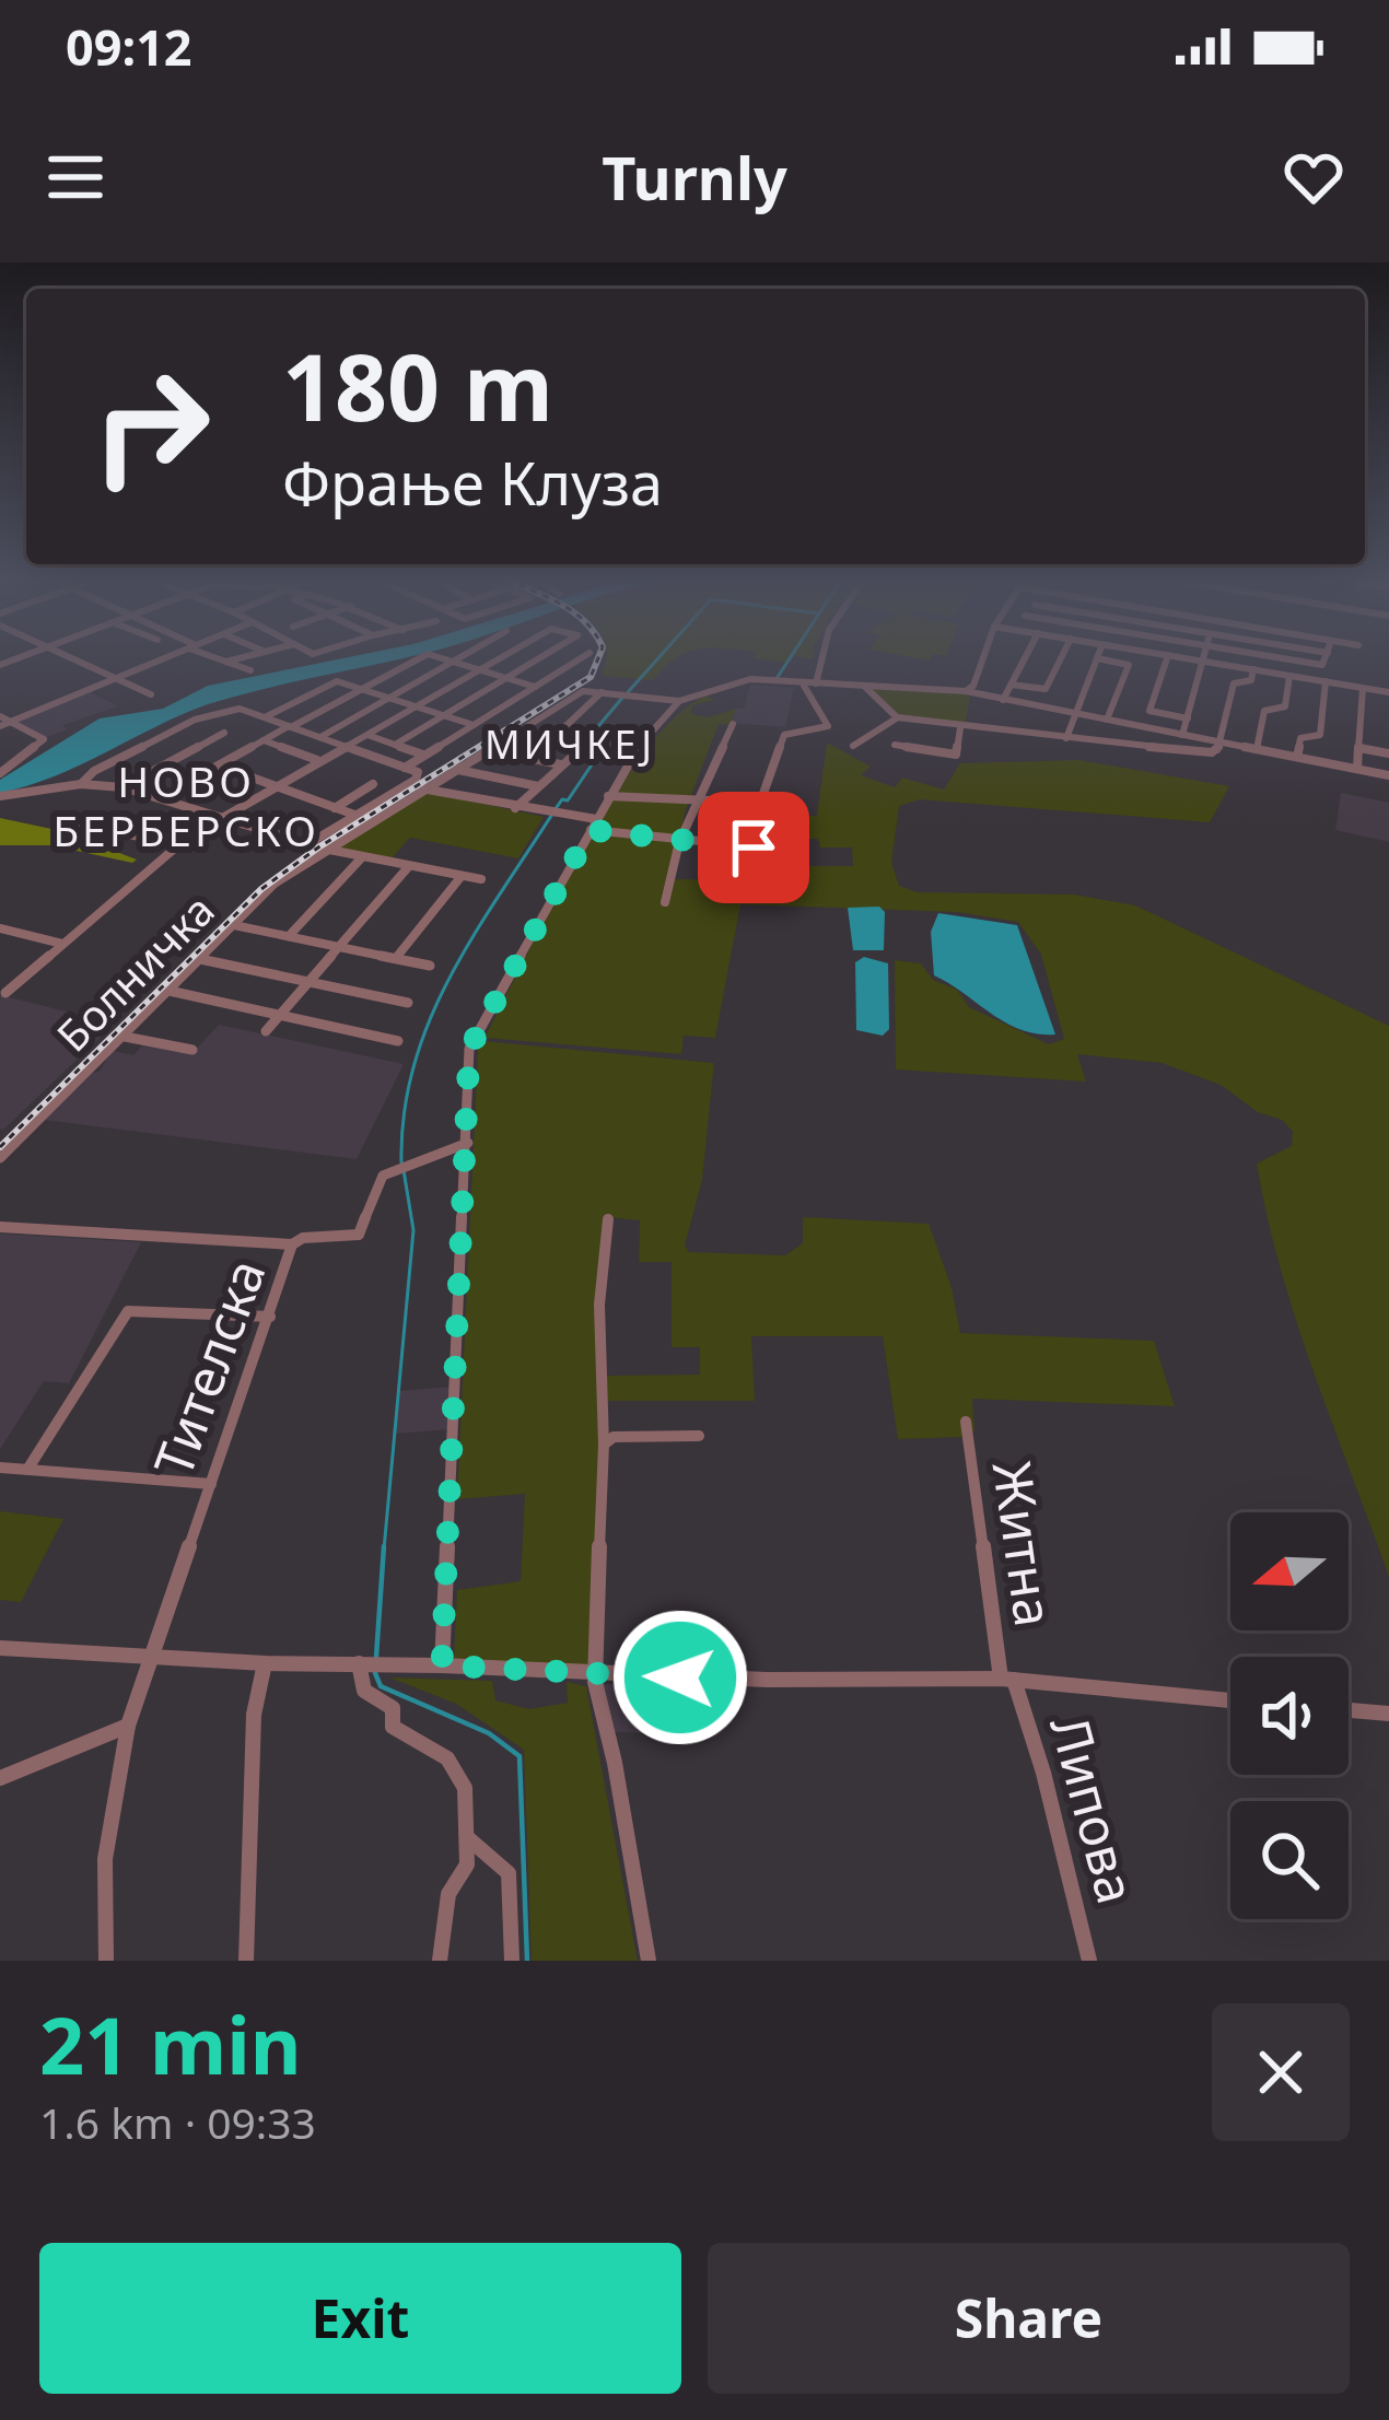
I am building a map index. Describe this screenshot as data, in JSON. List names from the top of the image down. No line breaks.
{"streets":{"street":["Болничка","Тителска","Житна","Липова"]},"crossings":[["Житна","Липова"]],"districts":["МИЧКЕЈ","НОВО БЕРБЕРСКО"],"north":"left","page":{"status":"09:12","header":"Turnly","turn":["180 m","Фрање Клуза"],"heading":["21 min","1.6 km · 09:33"],"buttons":["Exit","Share"]}}
